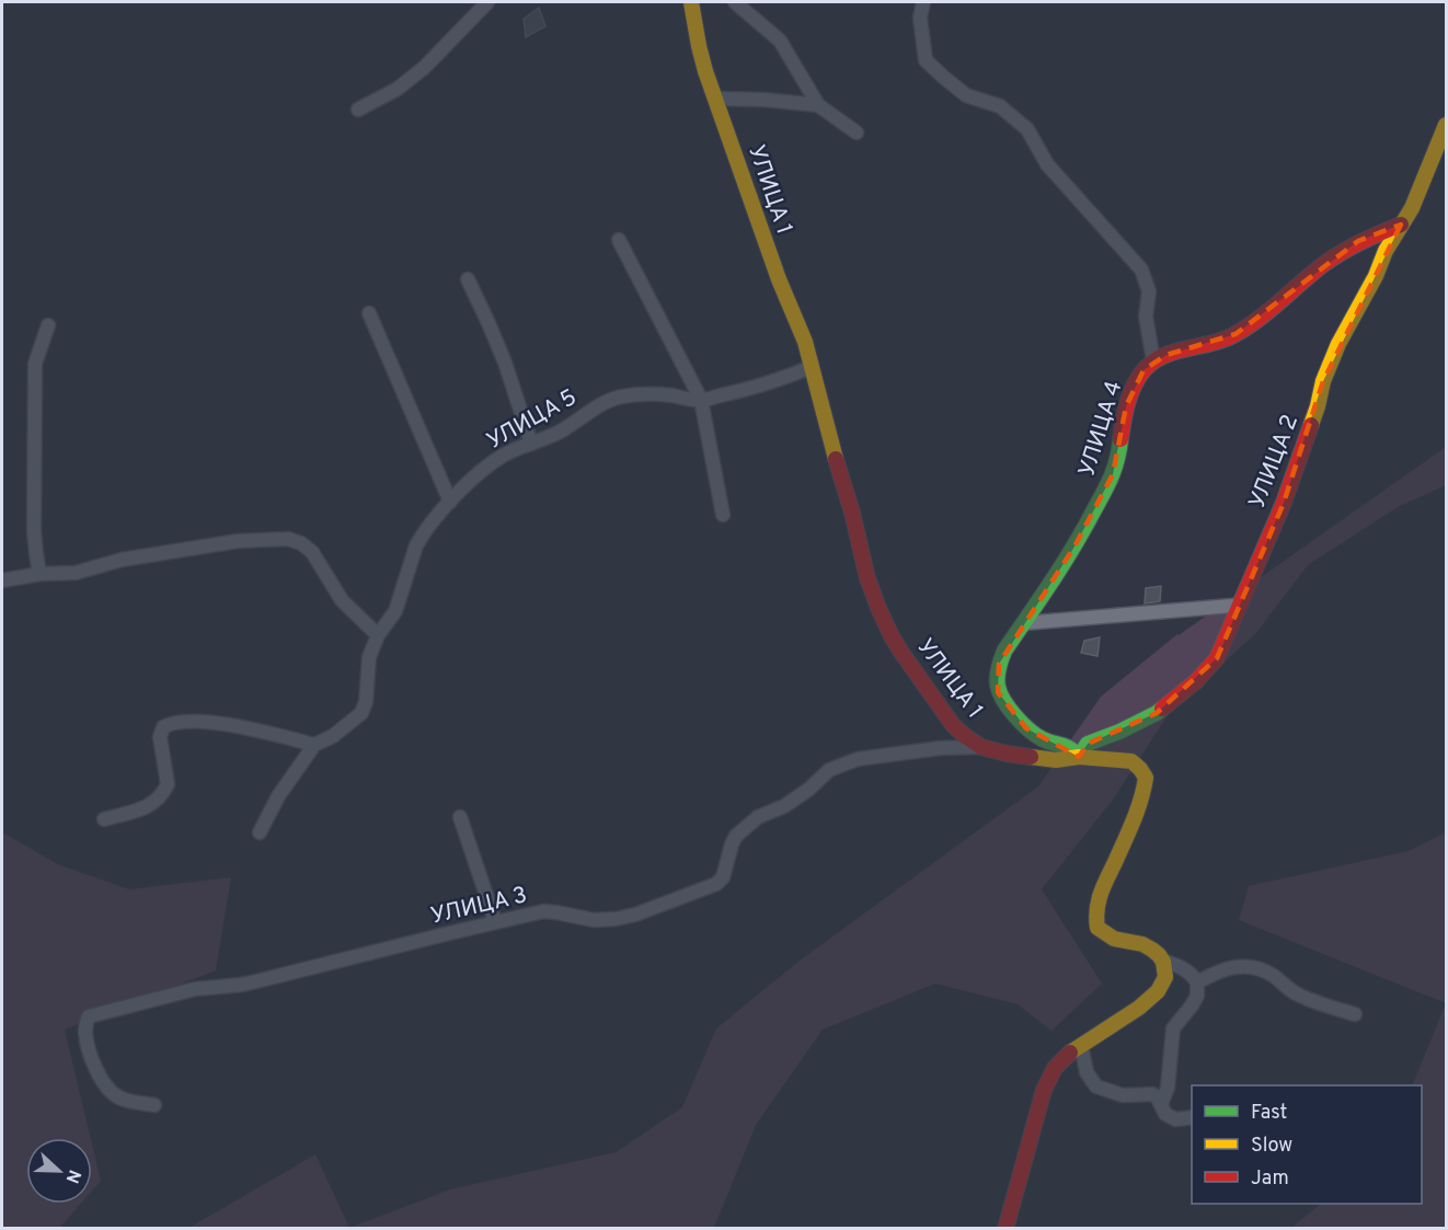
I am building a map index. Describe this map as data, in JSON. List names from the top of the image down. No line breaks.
{"streets":{"main road":["УЛИЦА 1","УЛИЦА 4","УЛИЦА 2"],"street":["УЛИЦА 5","УЛИЦА 3"]},"crossings":[["УЛИЦА 1","УЛИЦА 5"],["УЛИЦА 1","УЛИЦА 4"],["УЛИЦА 1","УЛИЦА 2"],["УЛИЦА 1","УЛИЦА 3"],["УЛИЦА 4","УЛИЦА 2"]],"legend":["Fast","Slow","Jam"],"north":"right"}
